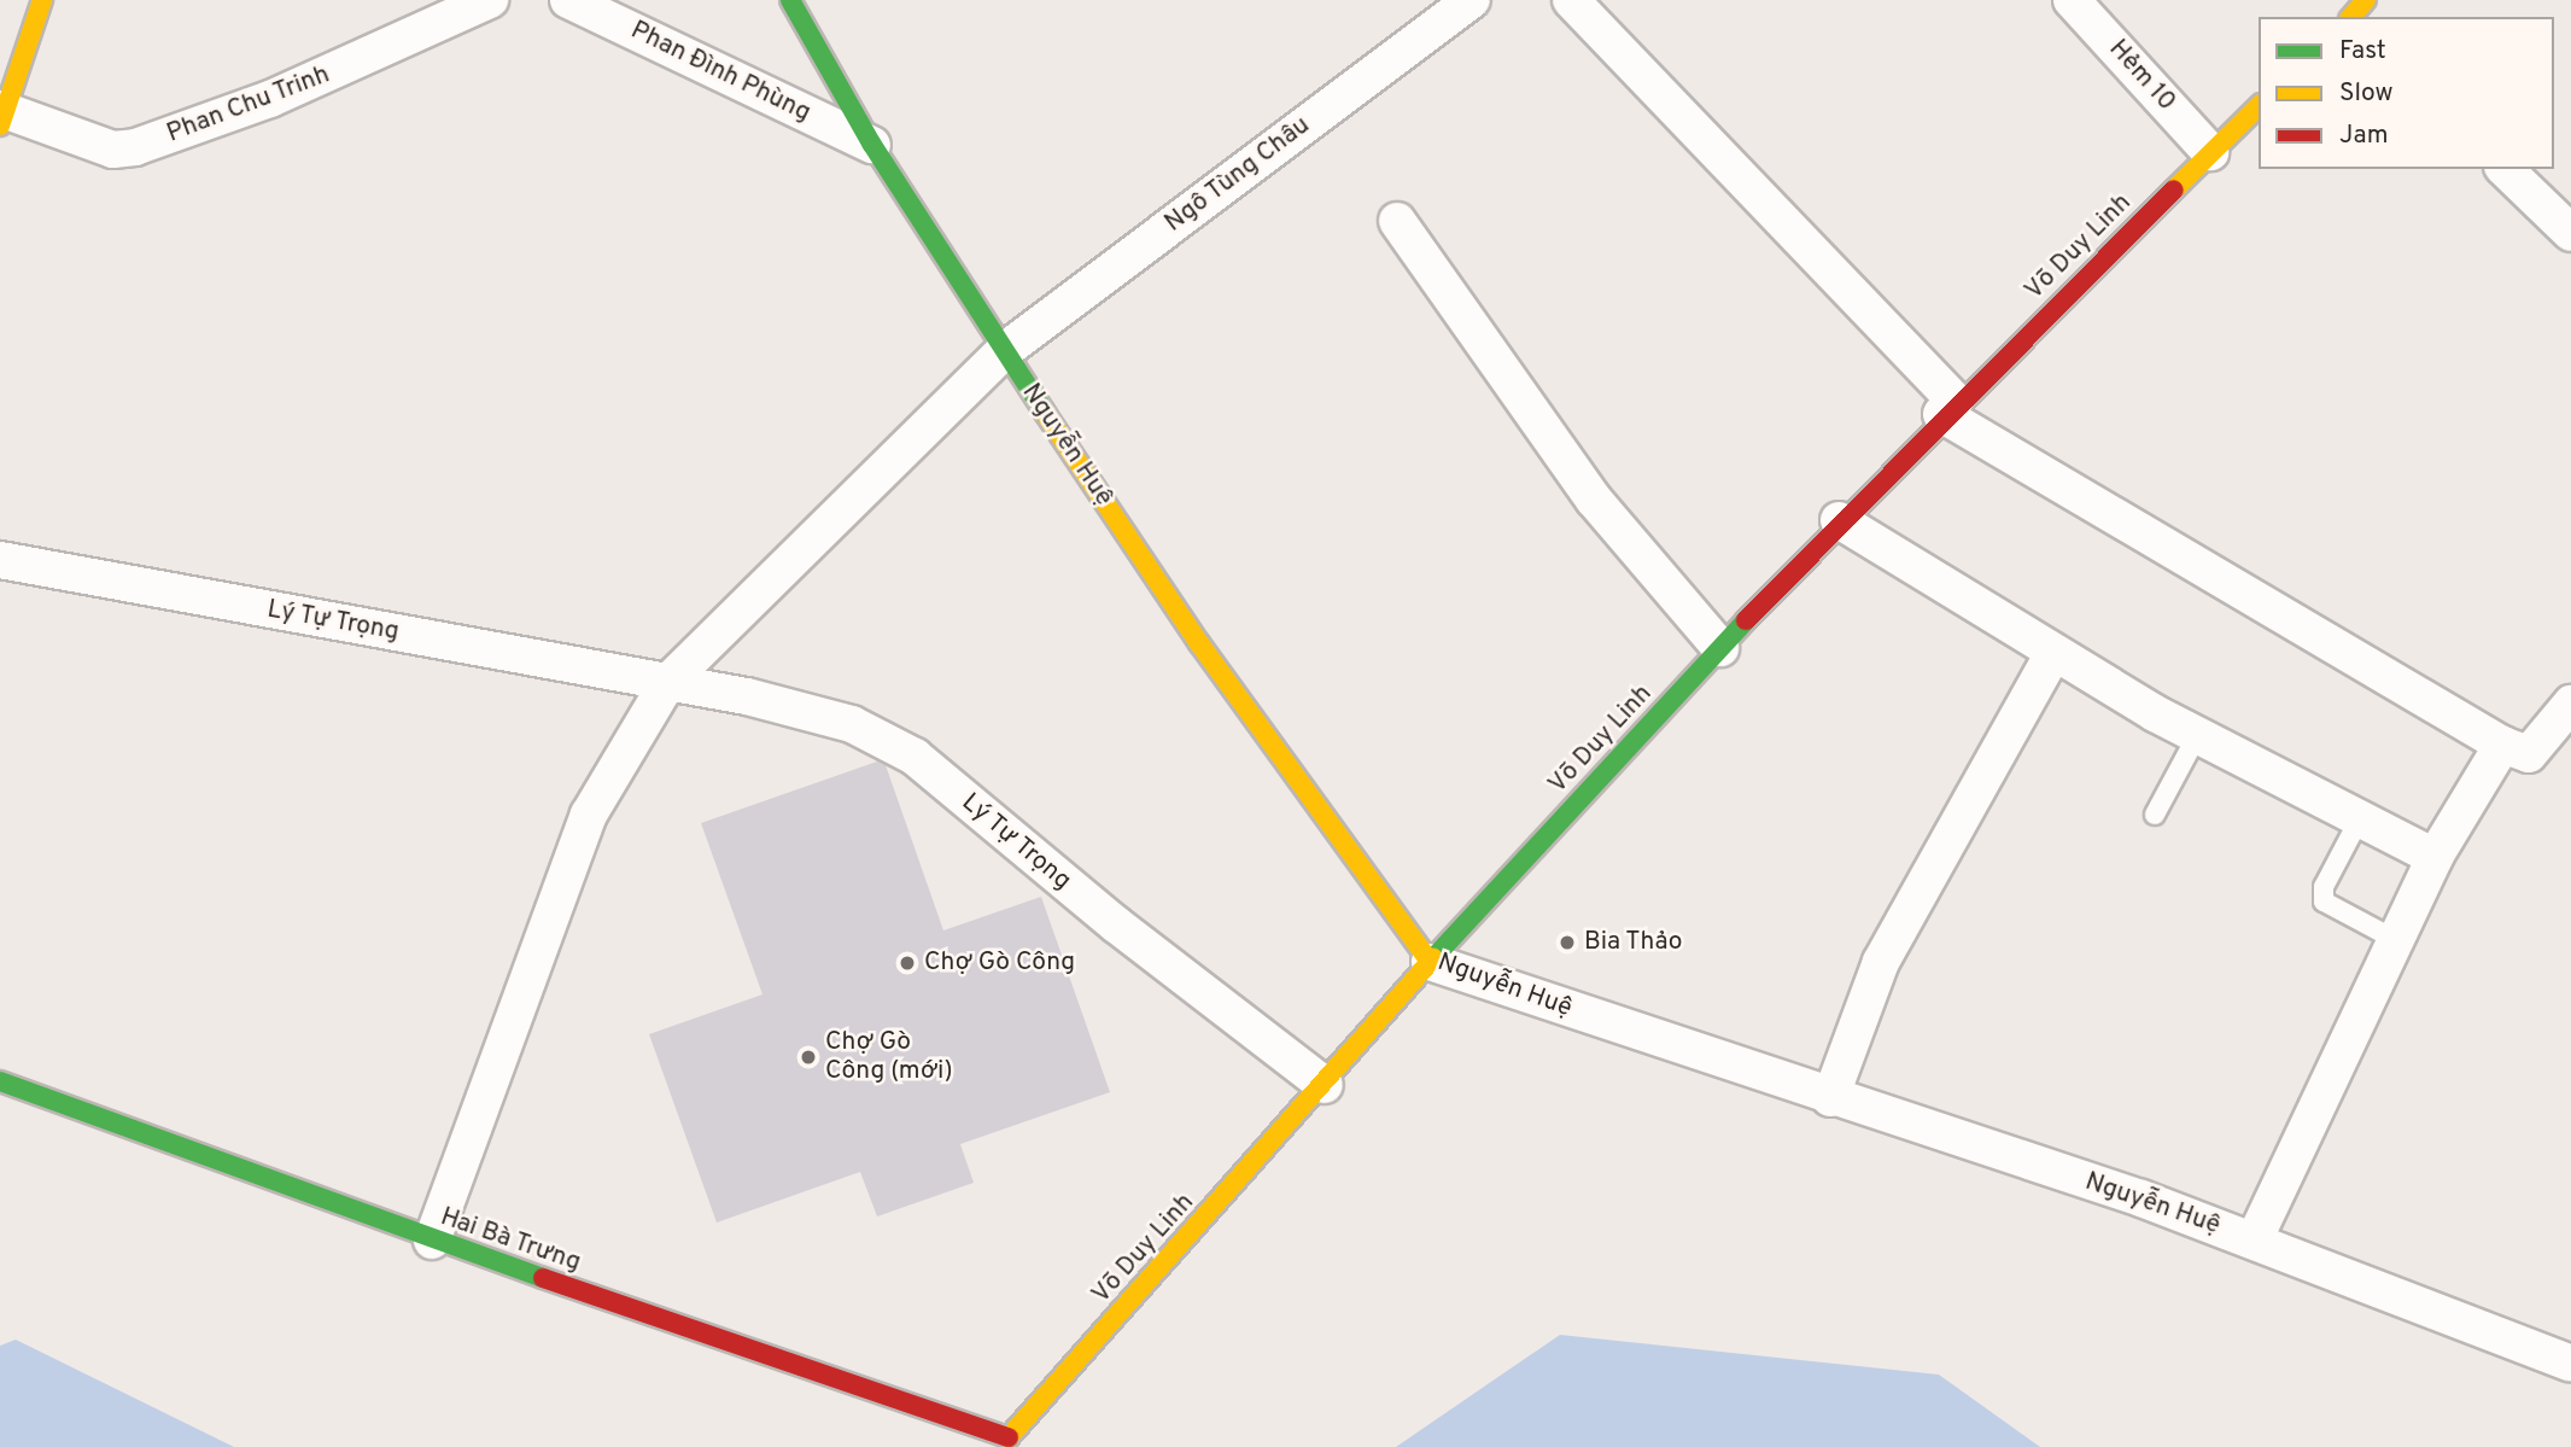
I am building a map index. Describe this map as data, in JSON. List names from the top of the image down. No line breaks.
{"streets":{"street":["Phan Đình Phùng","Hẻm 10","Phan Chu Trinh","Ngô Tùng Châu","Võ Duy Linh","Nguyễn Huệ","Lý Tự Trọng","Hai Bà Trưng"]},"crossings":[["Phan Đình Phùng","Nguyễn Huệ"],["Hẻm 10","Võ Duy Linh"],["Ngô Tùng Châu","Nguyễn Huệ"],["Võ Duy Linh","Nguyễn Huệ"],["Võ Duy Linh","Lý Tự Trọng"],["Võ Duy Linh","Hai Bà Trưng"]],"places":["Bia Thảo","Chợ Gò Công","Chợ Gò Công (mới)"],"legend":["Fast","Slow","Jam"]}
